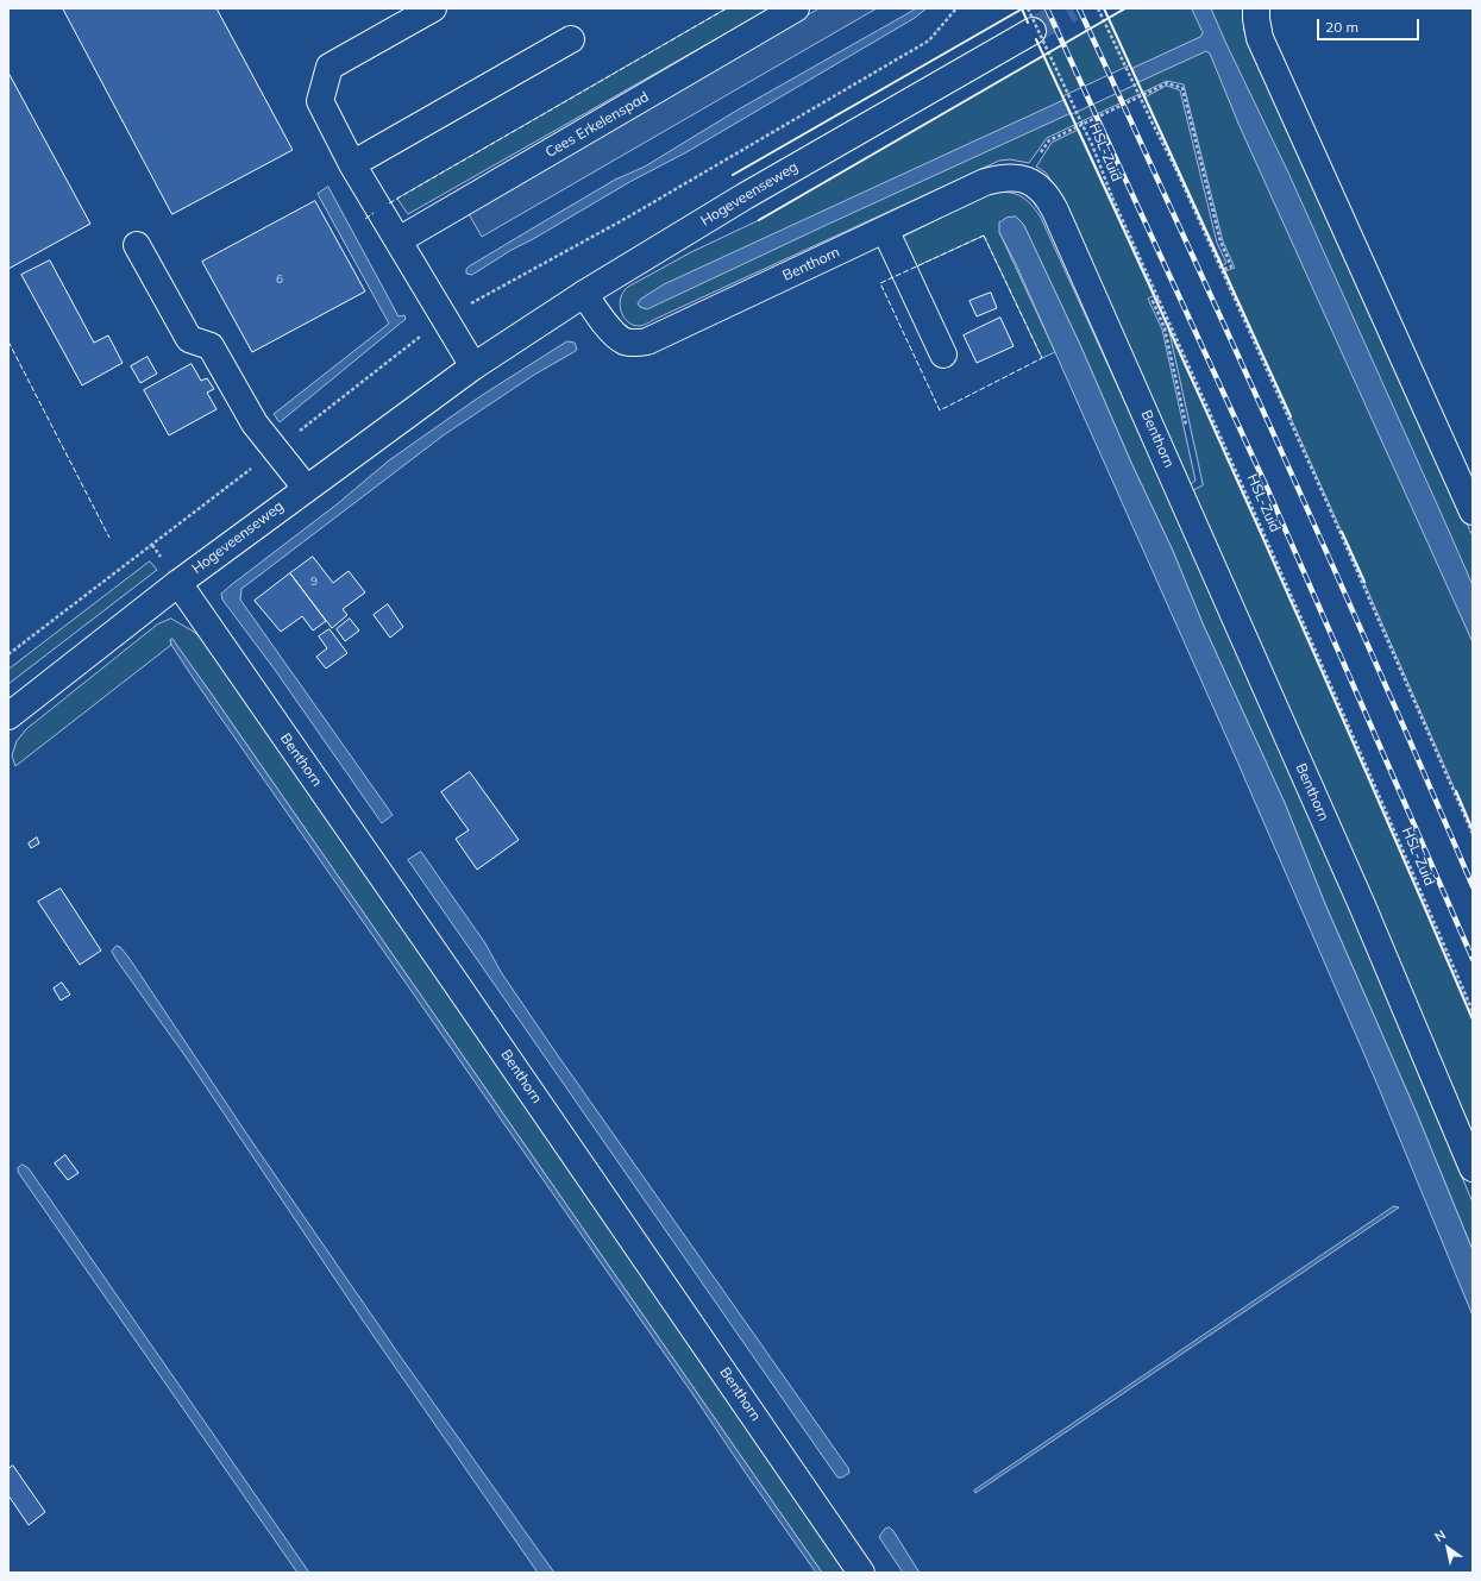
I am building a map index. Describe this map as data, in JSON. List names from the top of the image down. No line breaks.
{"streets":{"main road":["Cees Erkelenspad","Hogeveenseweg","Benthorn"],"path":["HSL-Zuid"]},"crossings":[["HSL-Zuid","Hogeveenseweg"],["Hogeveenseweg","Benthorn"]],"house_numbers":["6","9"],"scale_bar":"20 m","north":"top left"}
